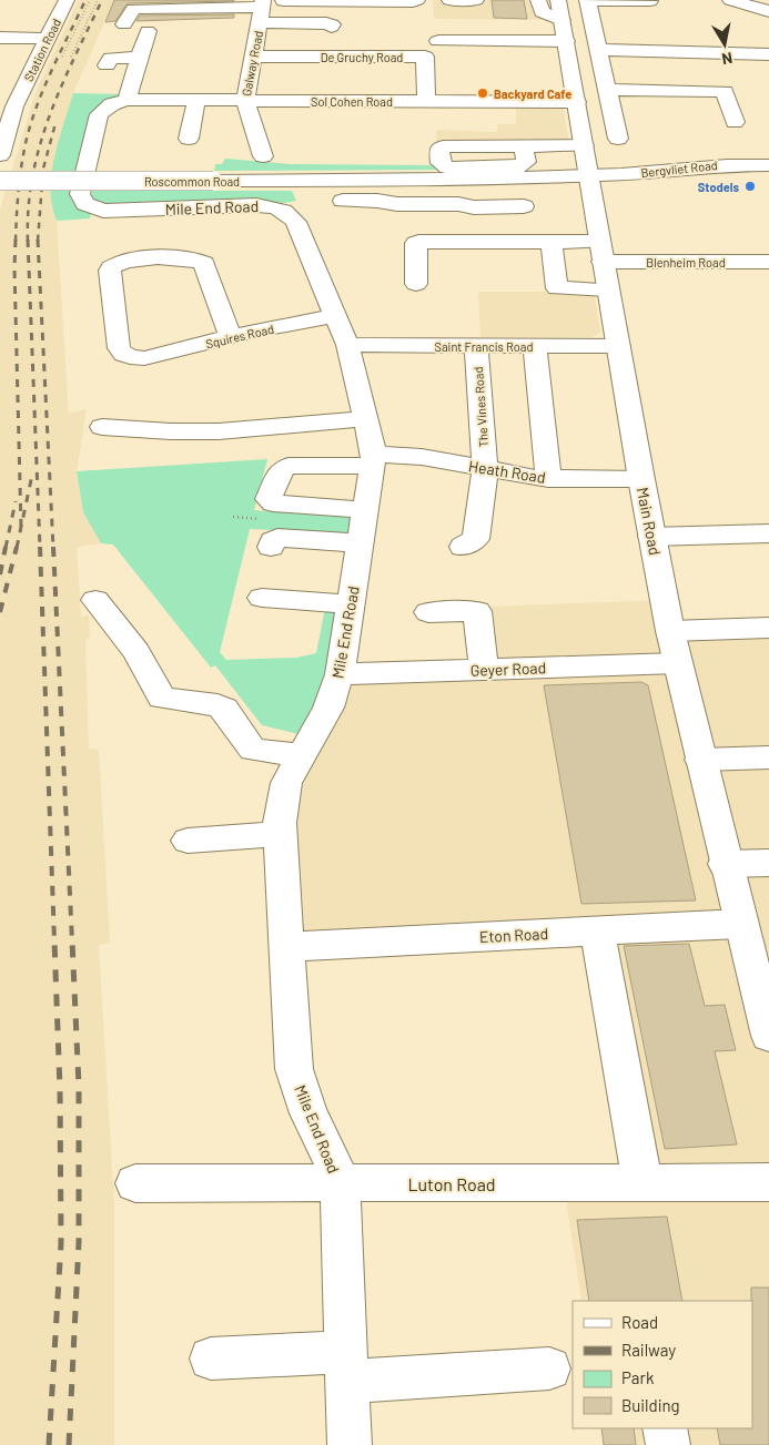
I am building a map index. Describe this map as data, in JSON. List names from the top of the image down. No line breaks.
{"streets":{"street":["Station Road","De Gruchy Road","Galway Road","Sol Cohen Road","Bergvliet Road","Roscommon Road","Mile End Road","Blenheim Road","Squires Road","Saint Francis Road","The Vines Road","Heath Road","Main Road","Geyer Road","Eton Road","Luton Road"]},"crossings":[["De Gruchy Road","Galway Road"],["De Gruchy Road","Sol Cohen Road"],["Galway Road","Sol Cohen Road"],["Sol Cohen Road","Mile End Road"],["Sol Cohen Road","Main Road"],["Bergvliet Road","Roscommon Road"],["Bergvliet Road","Main Road"],["Roscommon Road","Main Road"],["Mile End Road","Squires Road"],["Mile End Road","Saint Francis Road"],["Mile End Road","Heath Road"],["Mile End Road","Geyer Road"],["Mile End Road","Eton Road"],["Mile End Road","Luton Road"],["Blenheim Road","Main Road"],["Saint Francis Road","The Vines Road"],["Saint Francis Road","Main Road"],["The Vines Road","Heath Road"],["Heath Road","Main Road"],["Main Road","Geyer Road"],["Main Road","Eton Road"]],"places":["Backyard Cafe","Stodels"],"legend":["Road","Railway","Park","Building"],"north":"bottom"}
